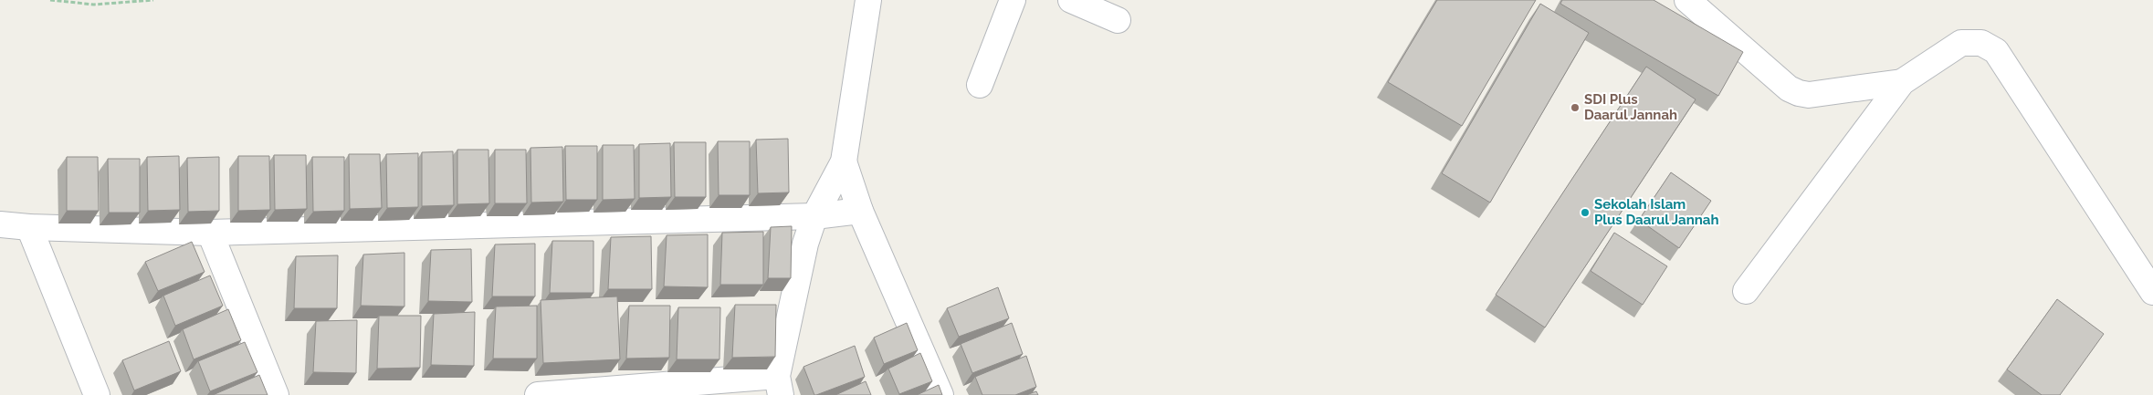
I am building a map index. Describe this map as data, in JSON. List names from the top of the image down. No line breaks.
{"places":["SDI Plus Daarul Jannah","Sekolah Islam Plus Daarul Jannah"]}
